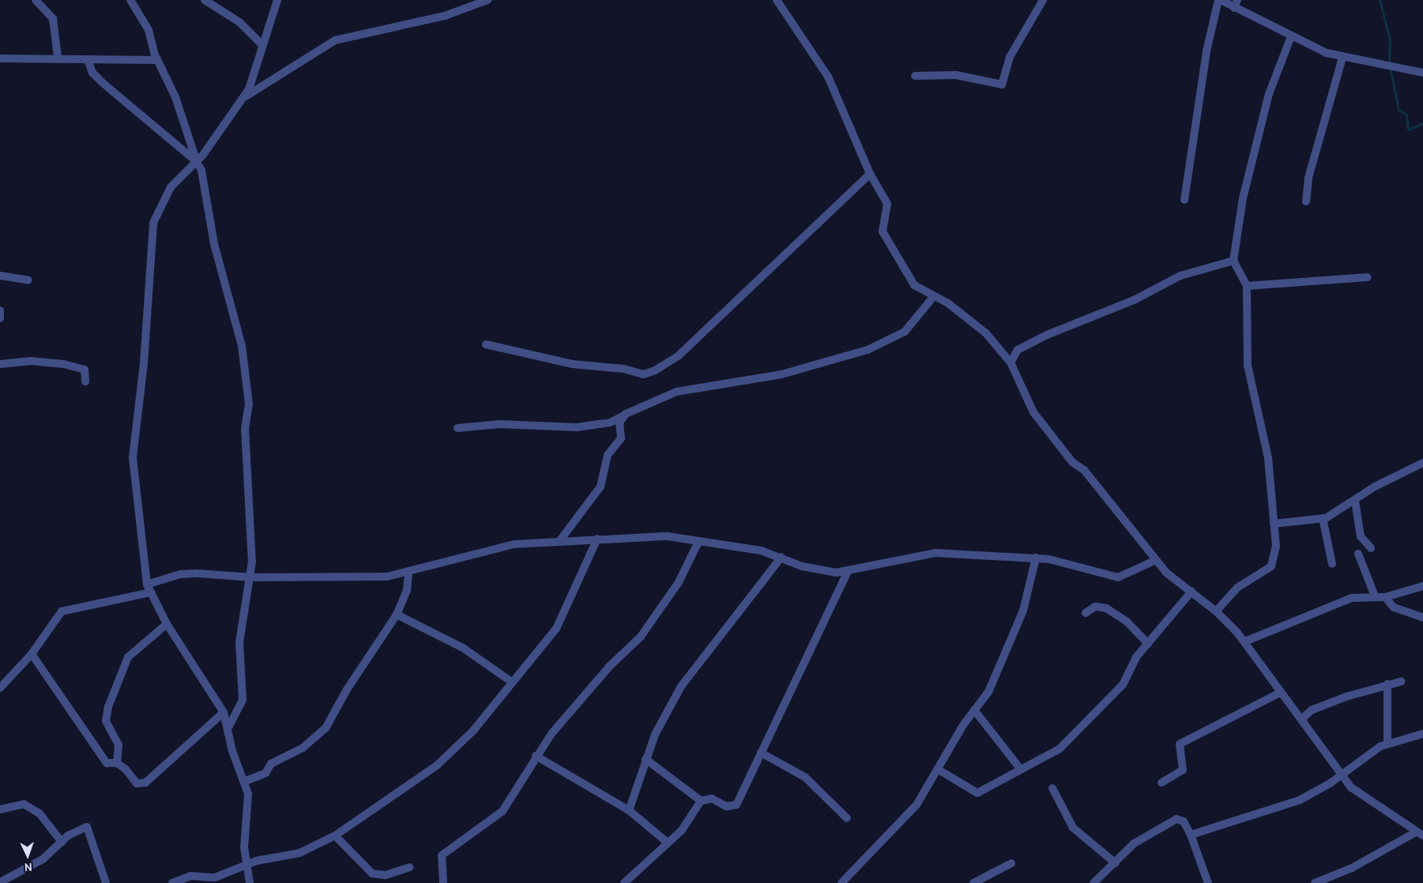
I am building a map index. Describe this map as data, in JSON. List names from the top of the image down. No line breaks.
{"north":"bottom"}
